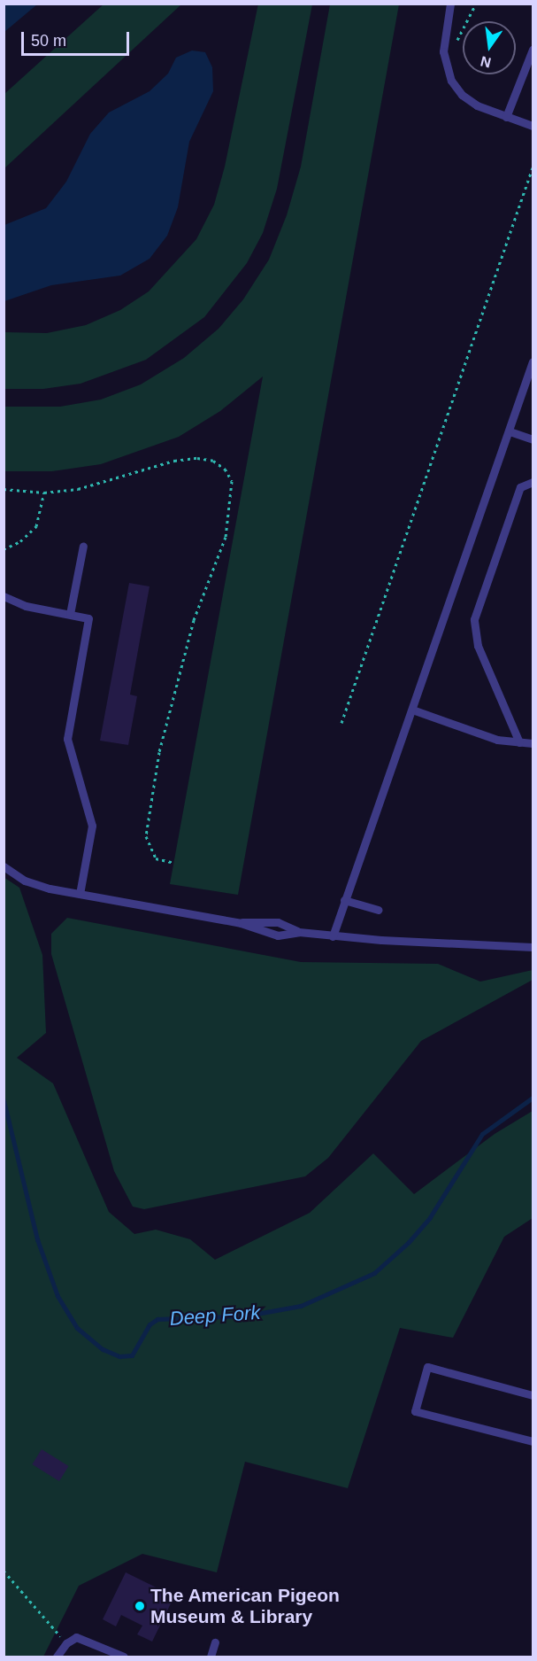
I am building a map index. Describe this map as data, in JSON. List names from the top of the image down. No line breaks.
{"water":["Deep Fork"],"places":["The American Pigeon Museum & Library"],"scale_bar":"50 m","north":"bottom"}
